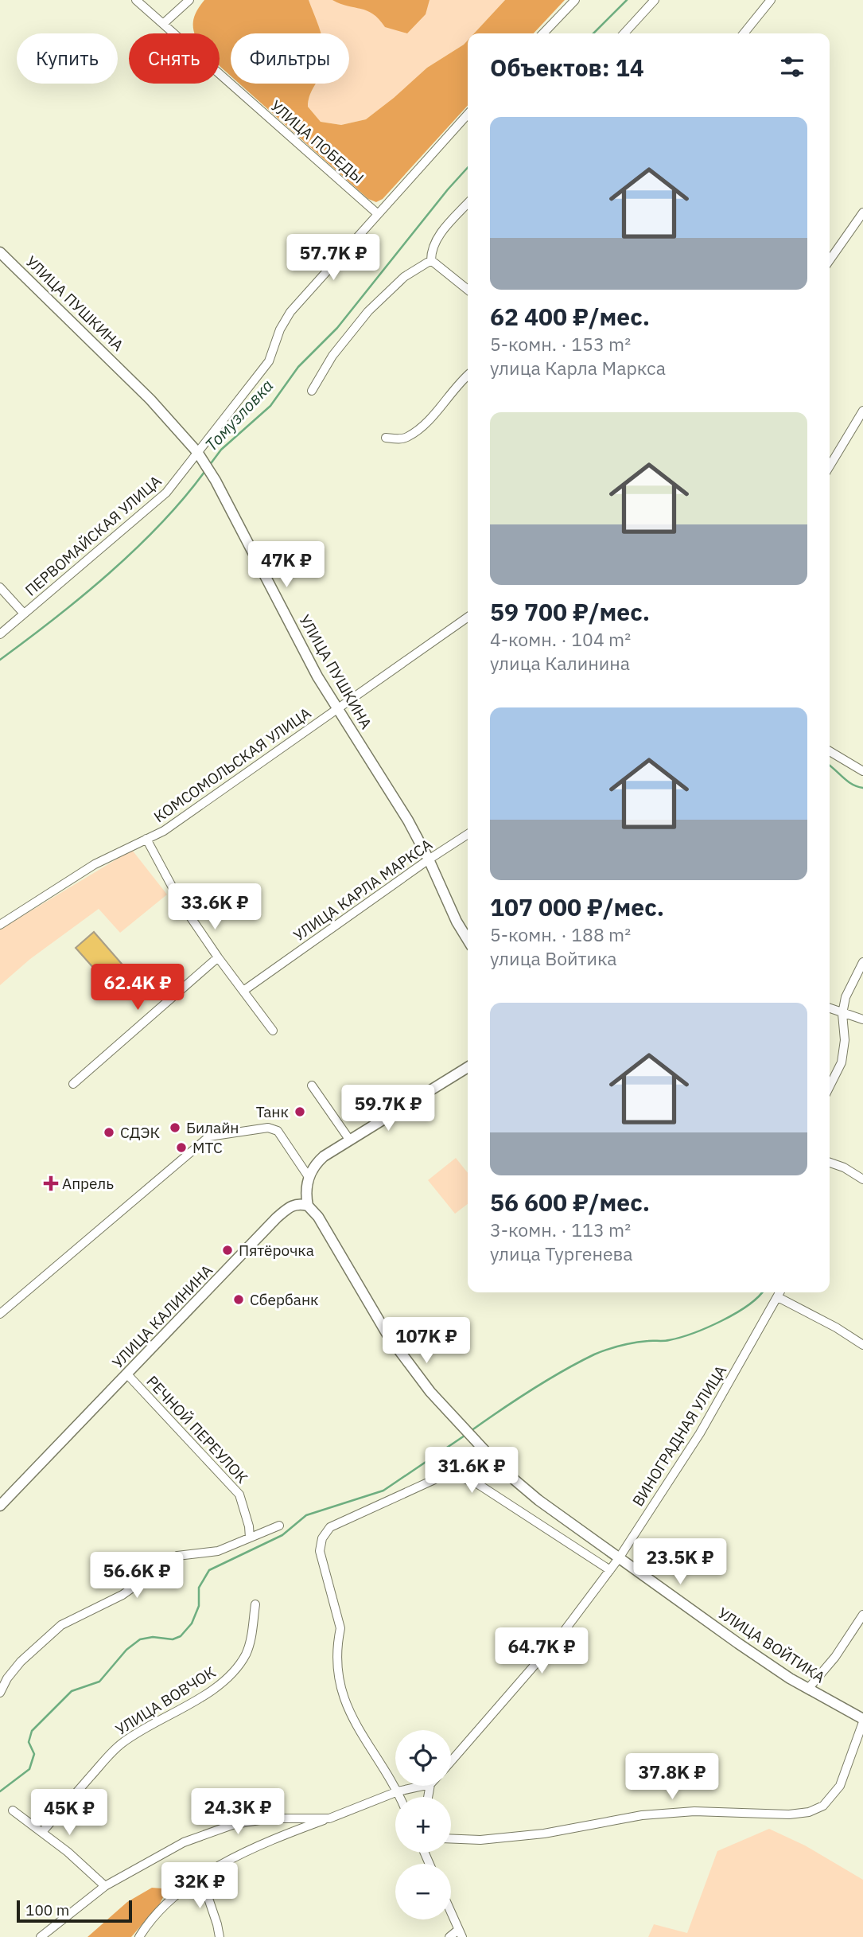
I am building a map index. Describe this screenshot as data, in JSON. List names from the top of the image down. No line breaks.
{"streets":{"main road":["УЛИЦА ПУШКИНА","УЛИЦА КАЛИНИНА","УЛИЦА ВОЙТИКА"],"street":["УЛИЦА ПОБЕДЫ","ПЕРВОМАЙСКАЯ УЛИЦА","КОМСОМОЛЬСКАЯ УЛИЦА","УЛИЦА КАРЛА МАРКСА","РЕЧНОЙ ПЕРЕУЛОК","ВИНОГРАДНАЯ УЛИЦА","УЛИЦА ВОВЧОК"]},"crossings":[["УЛИЦА ПУШКИНА","ПЕРВОМАЙСКАЯ УЛИЦА"],["УЛИЦА ПУШКИНА","КОМСОМОЛЬСКАЯ УЛИЦА"],["УЛИЦА ПУШКИНА","УЛИЦА КАРЛА МАРКСА"],["УЛИЦА КАЛИНИНА","РЕЧНОЙ ПЕРЕУЛОК"],["УЛИЦА КАЛИНИНА","УЛИЦА ВОЙТИКА"],["ВИНОГРАДНАЯ УЛИЦА","УЛИЦА ВОЙТИКА"]],"water":["Томузловка"],"places":{"other":["Танк","Билайн","СДЭК","МТС","Пятёрочка","Сбербанк"],"health":["Апрель"]},"scale_bar":"100 m","page":{"chip":["Купить","Снять","Фильтры"],"heading":"Объектов: 14","list":[{"name":"62 400 ₽/мес.","note":"5-комн. · 153 m² · улица Карла Маркса"},{"name":"59 700 ₽/мес.","note":"4-комн. · 104 m² · улица Калинина"},{"name":"107 000 ₽/мес.","note":"5-комн. · 188 m² · улица Войтика"},{"name":"56 600 ₽/мес.","note":"3-комн. · 113 m² · улица Тургенева"}],"price":["57.7K ₽","47K ₽","33.6K ₽","62.4K ₽","59.7K ₽","107K ₽","31.6K ₽","23.5K ₽","56.6K ₽","64.7K ₽","37.8K ₽","24.3K ₽","45K ₽","32K ₽"],"map_buttons":["+","−"],"scale":"100 m"}}
